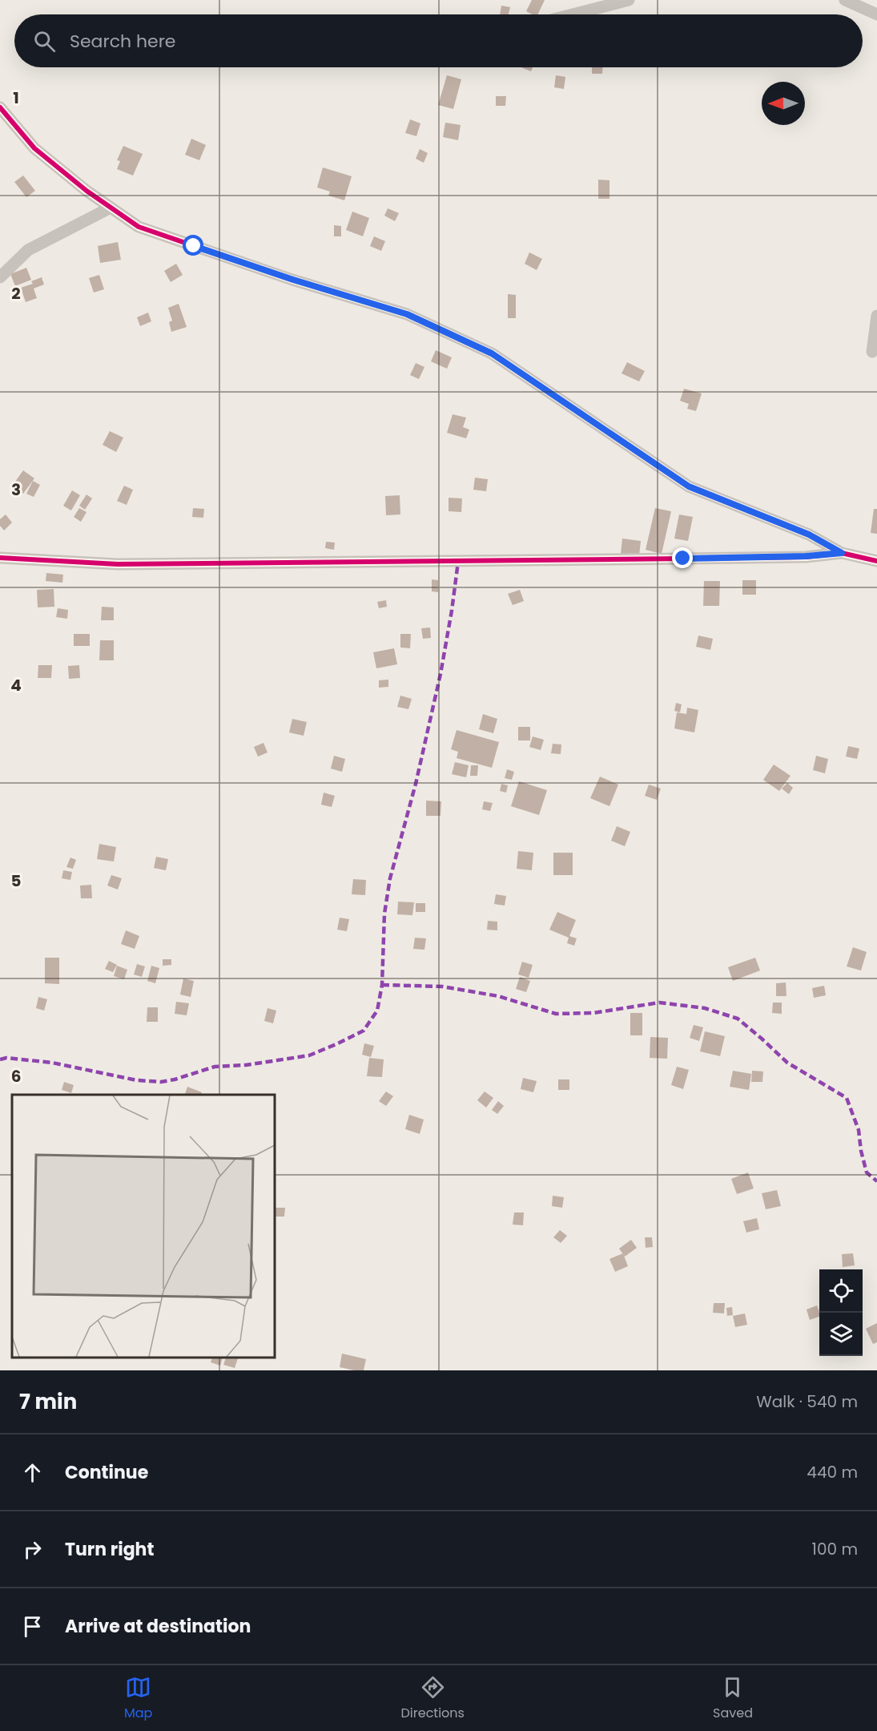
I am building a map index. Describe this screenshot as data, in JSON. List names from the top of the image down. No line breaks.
{"north":"left","page":{"search":"Search here","heading":["7 min","Walk · 540 m"],"list":[["Continue","440 m"],["Turn right","100 m"],"Arrive at destination"],"nav":["Map","Directions","Saved"]},"grid":{"rows":["1","2","3","4","5","6"]}}
